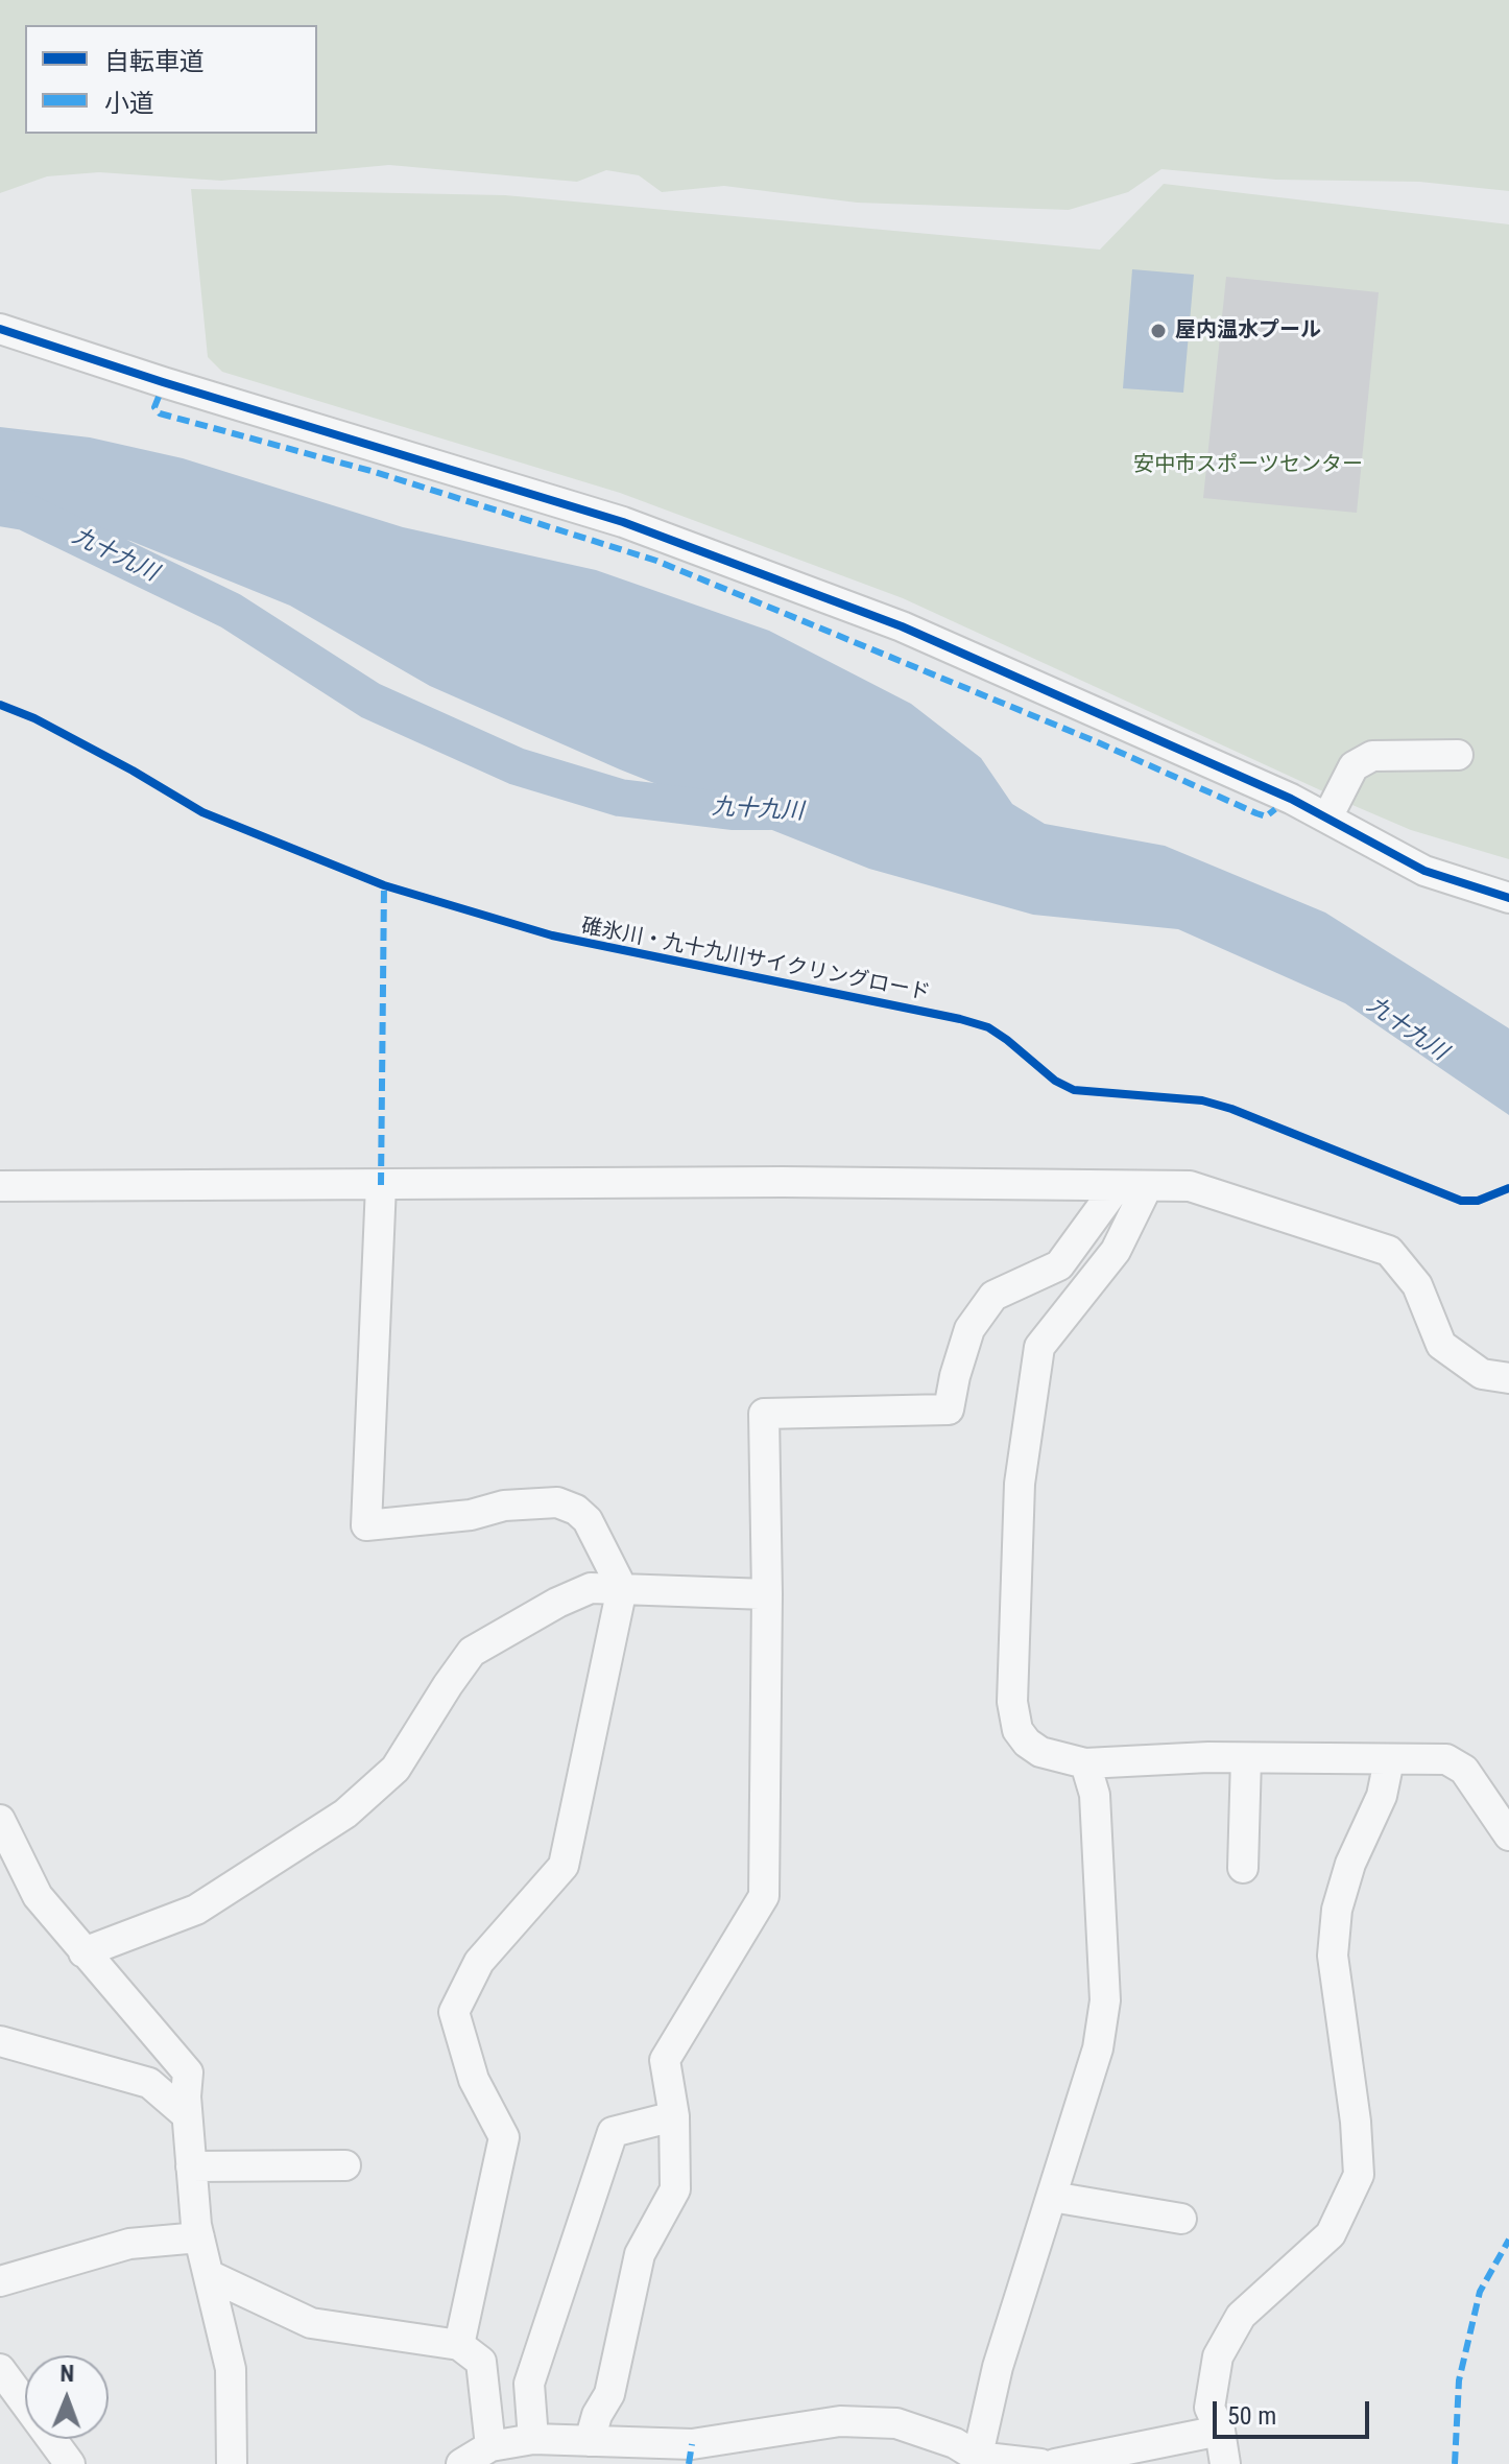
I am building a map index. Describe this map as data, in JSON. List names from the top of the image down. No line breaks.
{"streets":{"cycle path":["碓氷川・九十九川サイクリングロード"]},"water":["九十九川"],"parks":["安中市スポーツセンター"],"places":["屋内温水プール"],"legend":["自転車道","小道"],"scale_bar":"50 m","north":"top"}
